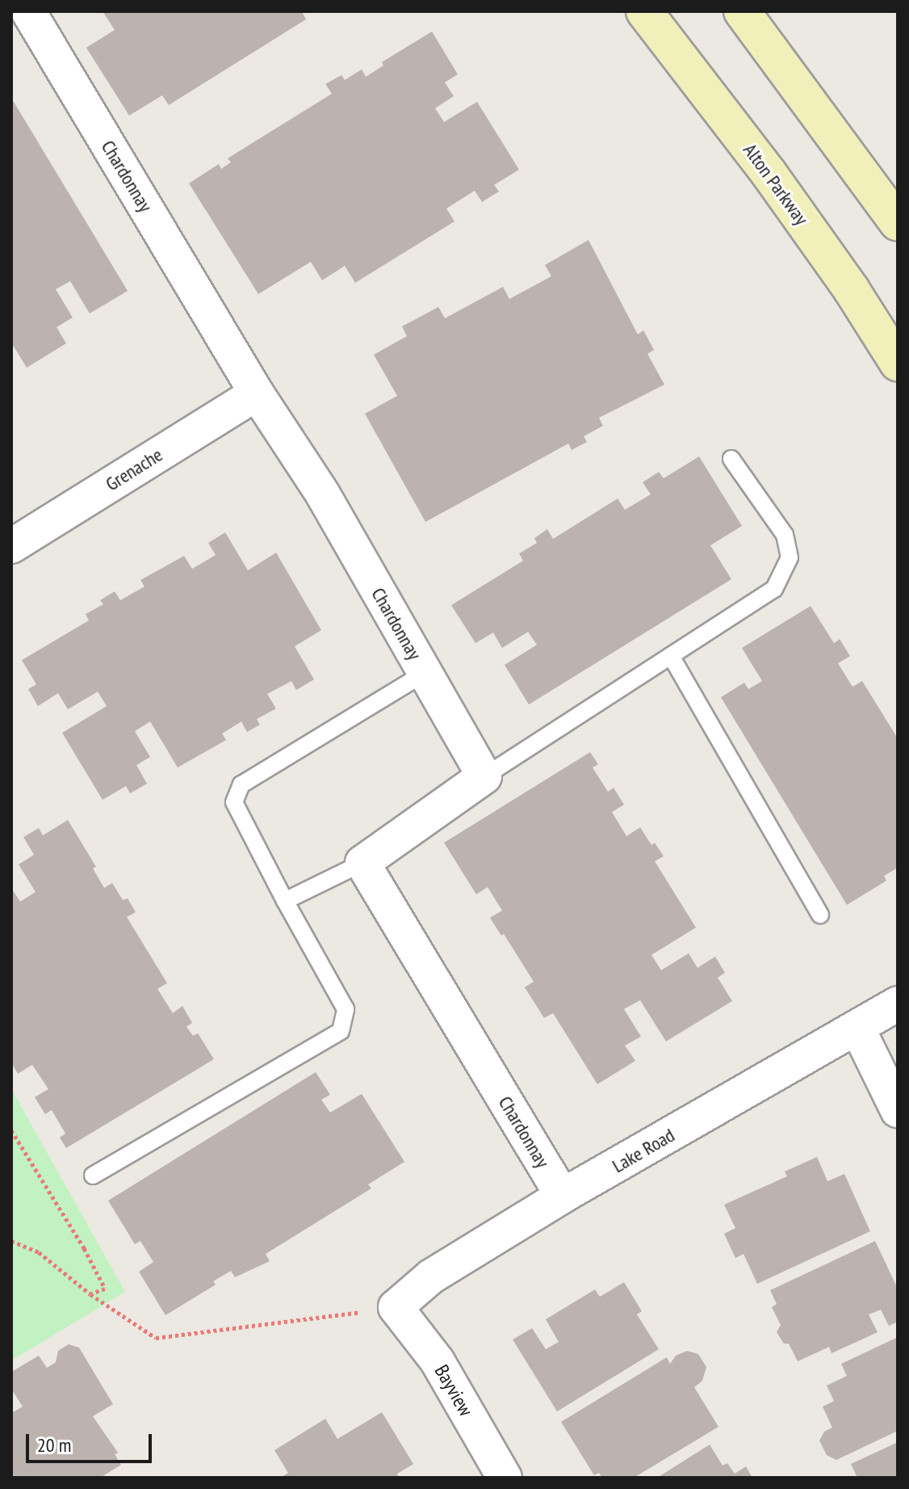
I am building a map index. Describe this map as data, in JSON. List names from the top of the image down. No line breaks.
{"streets":{"main road":["Alton Parkway"],"street":["Chardonnay","Grenache","Lake Road","Bayview"]},"crossings":[["Chardonnay","Grenache"],["Chardonnay","Lake Road"],["Lake Road","Bayview"]],"scale_bar":"20 m"}
